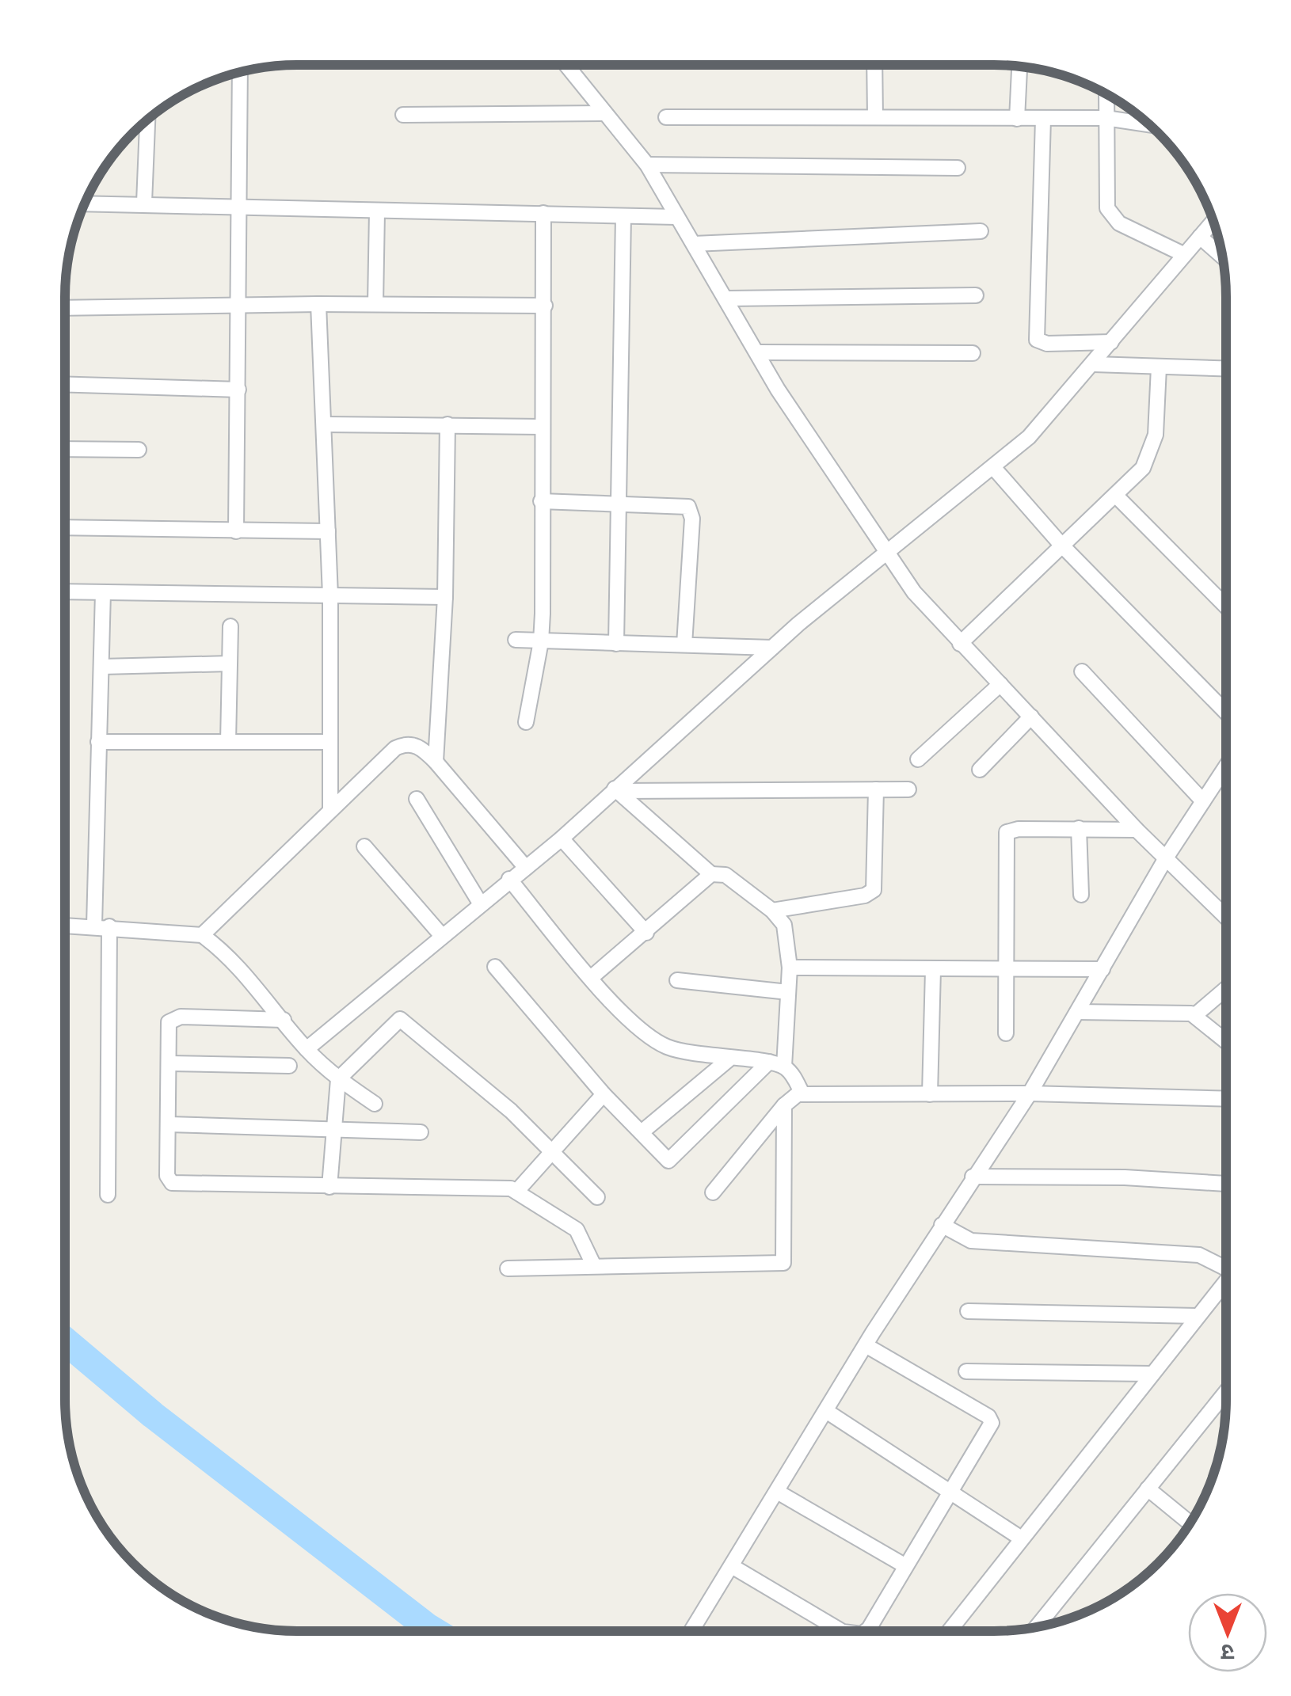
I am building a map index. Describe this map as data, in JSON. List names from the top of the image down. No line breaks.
{"north":"bottom"}
